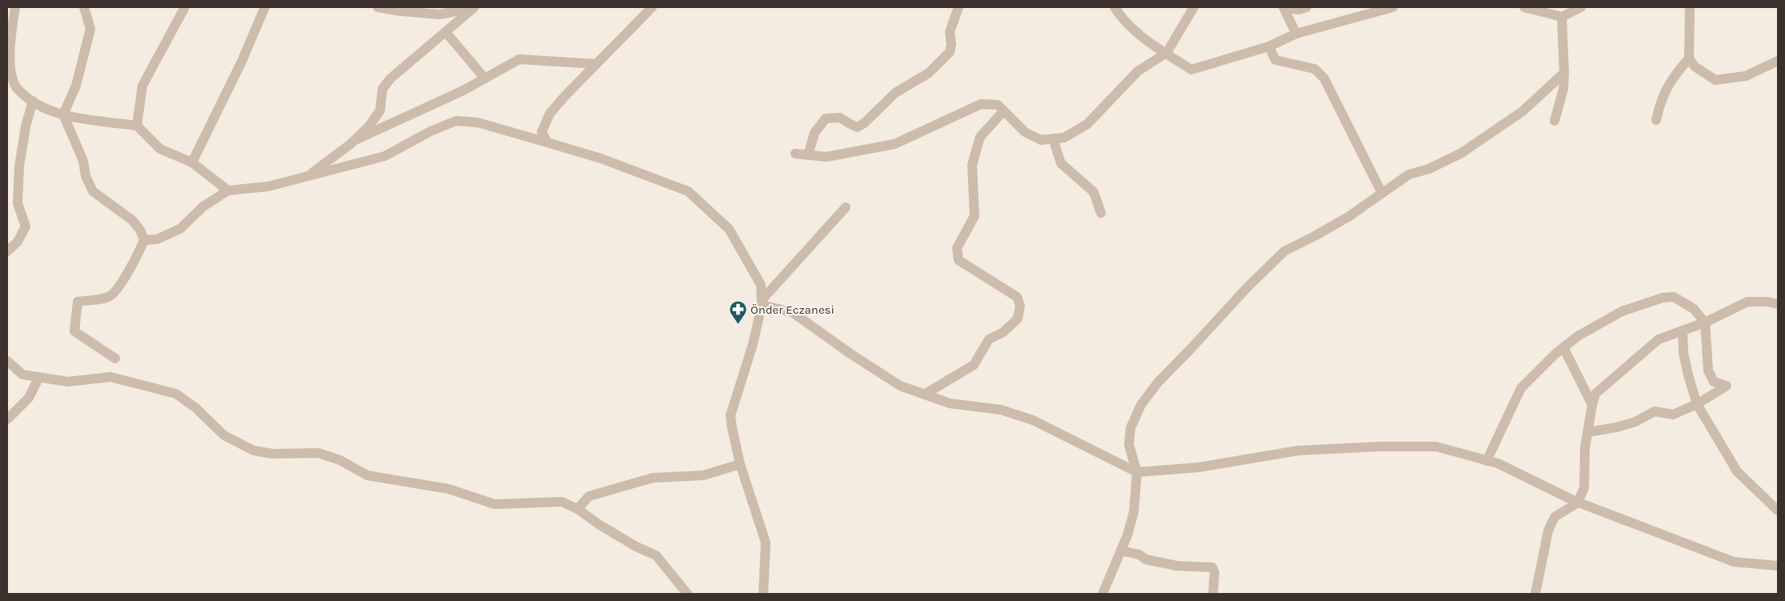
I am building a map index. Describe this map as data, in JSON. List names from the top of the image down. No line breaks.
{"places":{"pharmacy":["Önder Eczanesi"]}}
